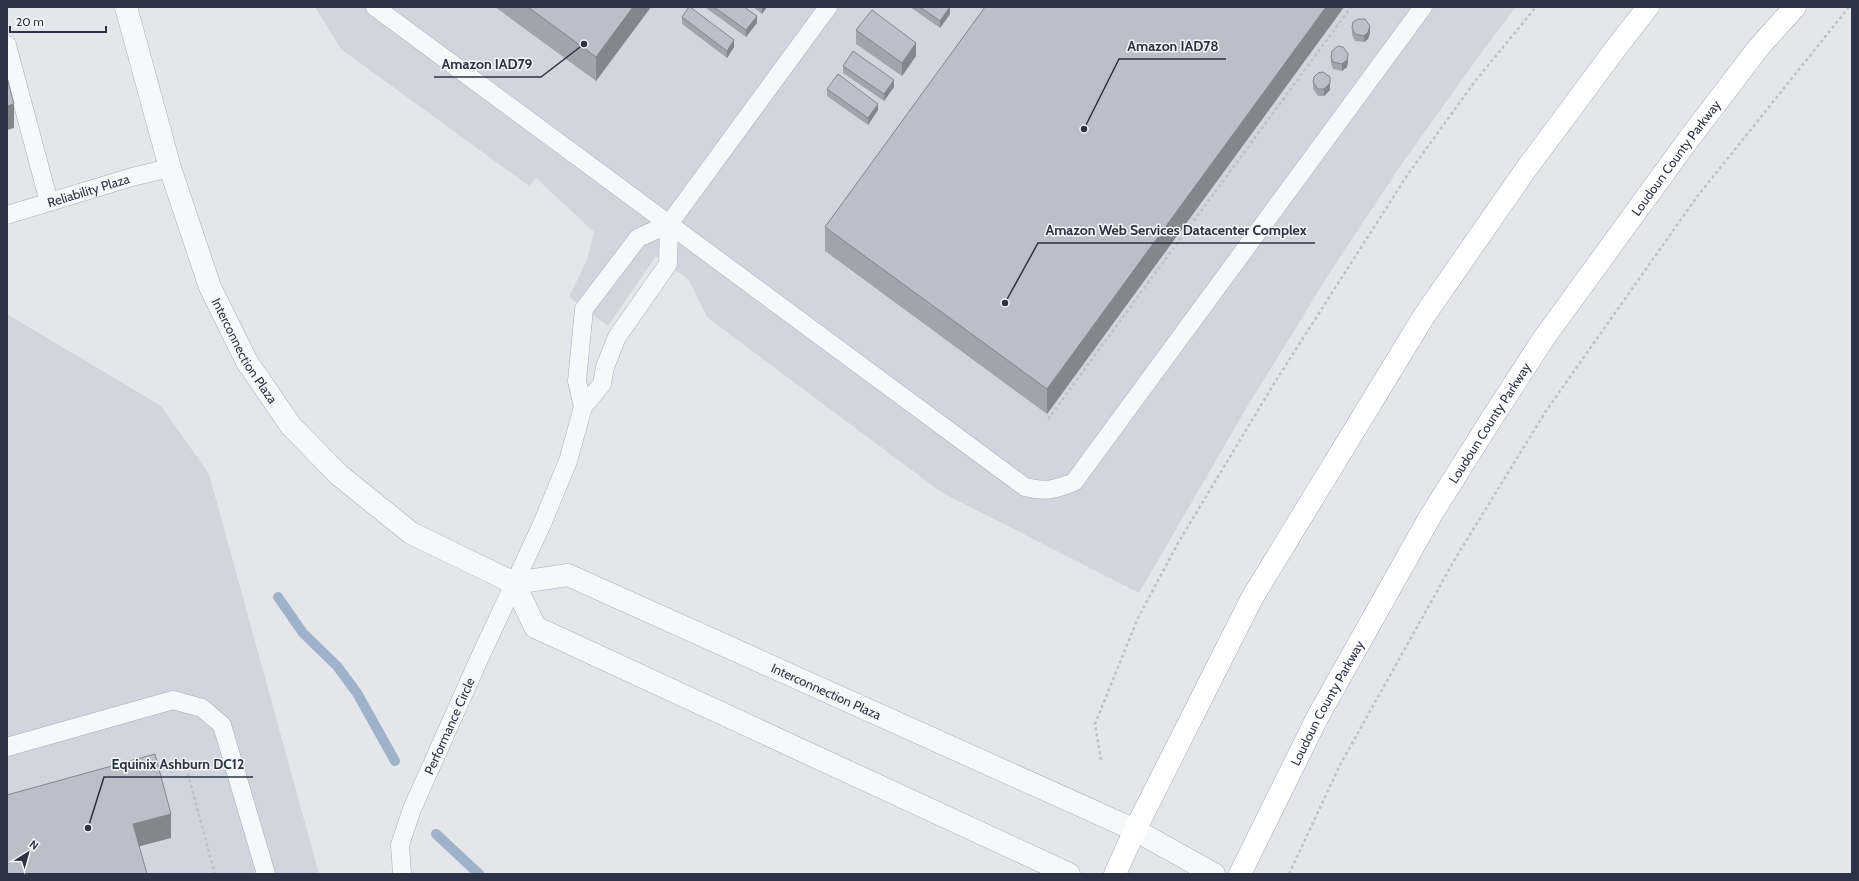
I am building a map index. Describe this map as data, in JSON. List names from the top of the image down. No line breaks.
{"streets":{"main road":["Loudoun County Parkway"],"street":["Interconnection Plaza"],"lane":["Reliability Plaza","Performance Circle"]},"crossings":[["Reliability Plaza","Interconnection Plaza"],["Interconnection Plaza","Performance Circle"]],"places":["Amazon IAD79","Amazon IAD78","Amazon Web Services Datacenter Complex","Equinix Ashburn DC12"],"scale_bar":"20 m","north":"top right"}
